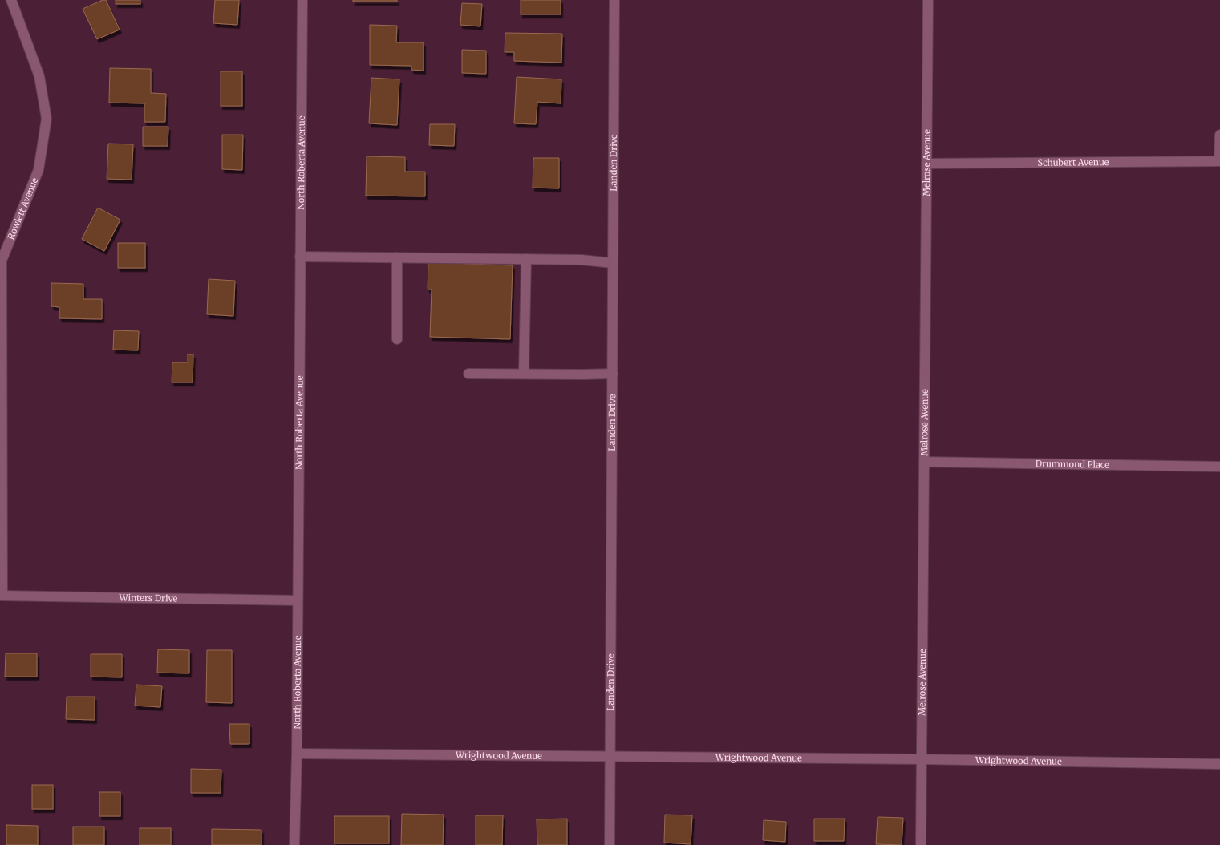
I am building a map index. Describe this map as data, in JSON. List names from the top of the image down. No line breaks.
{"streets":{"street":["Schubert Avenue","North Roberta Avenue","Landen Drive","Melrose Avenue","Rowlett Avenue","Drummond Place","Winters Drive","Wrightwood Avenue"]},"crossings":[["Schubert Avenue","Melrose Avenue"],["North Roberta Avenue","Winters Drive"],["North Roberta Avenue","Wrightwood Avenue"],["Landen Drive","Wrightwood Avenue"],["Melrose Avenue","Drummond Place"],["Melrose Avenue","Wrightwood Avenue"],["Rowlett Avenue","Winters Drive"]]}
